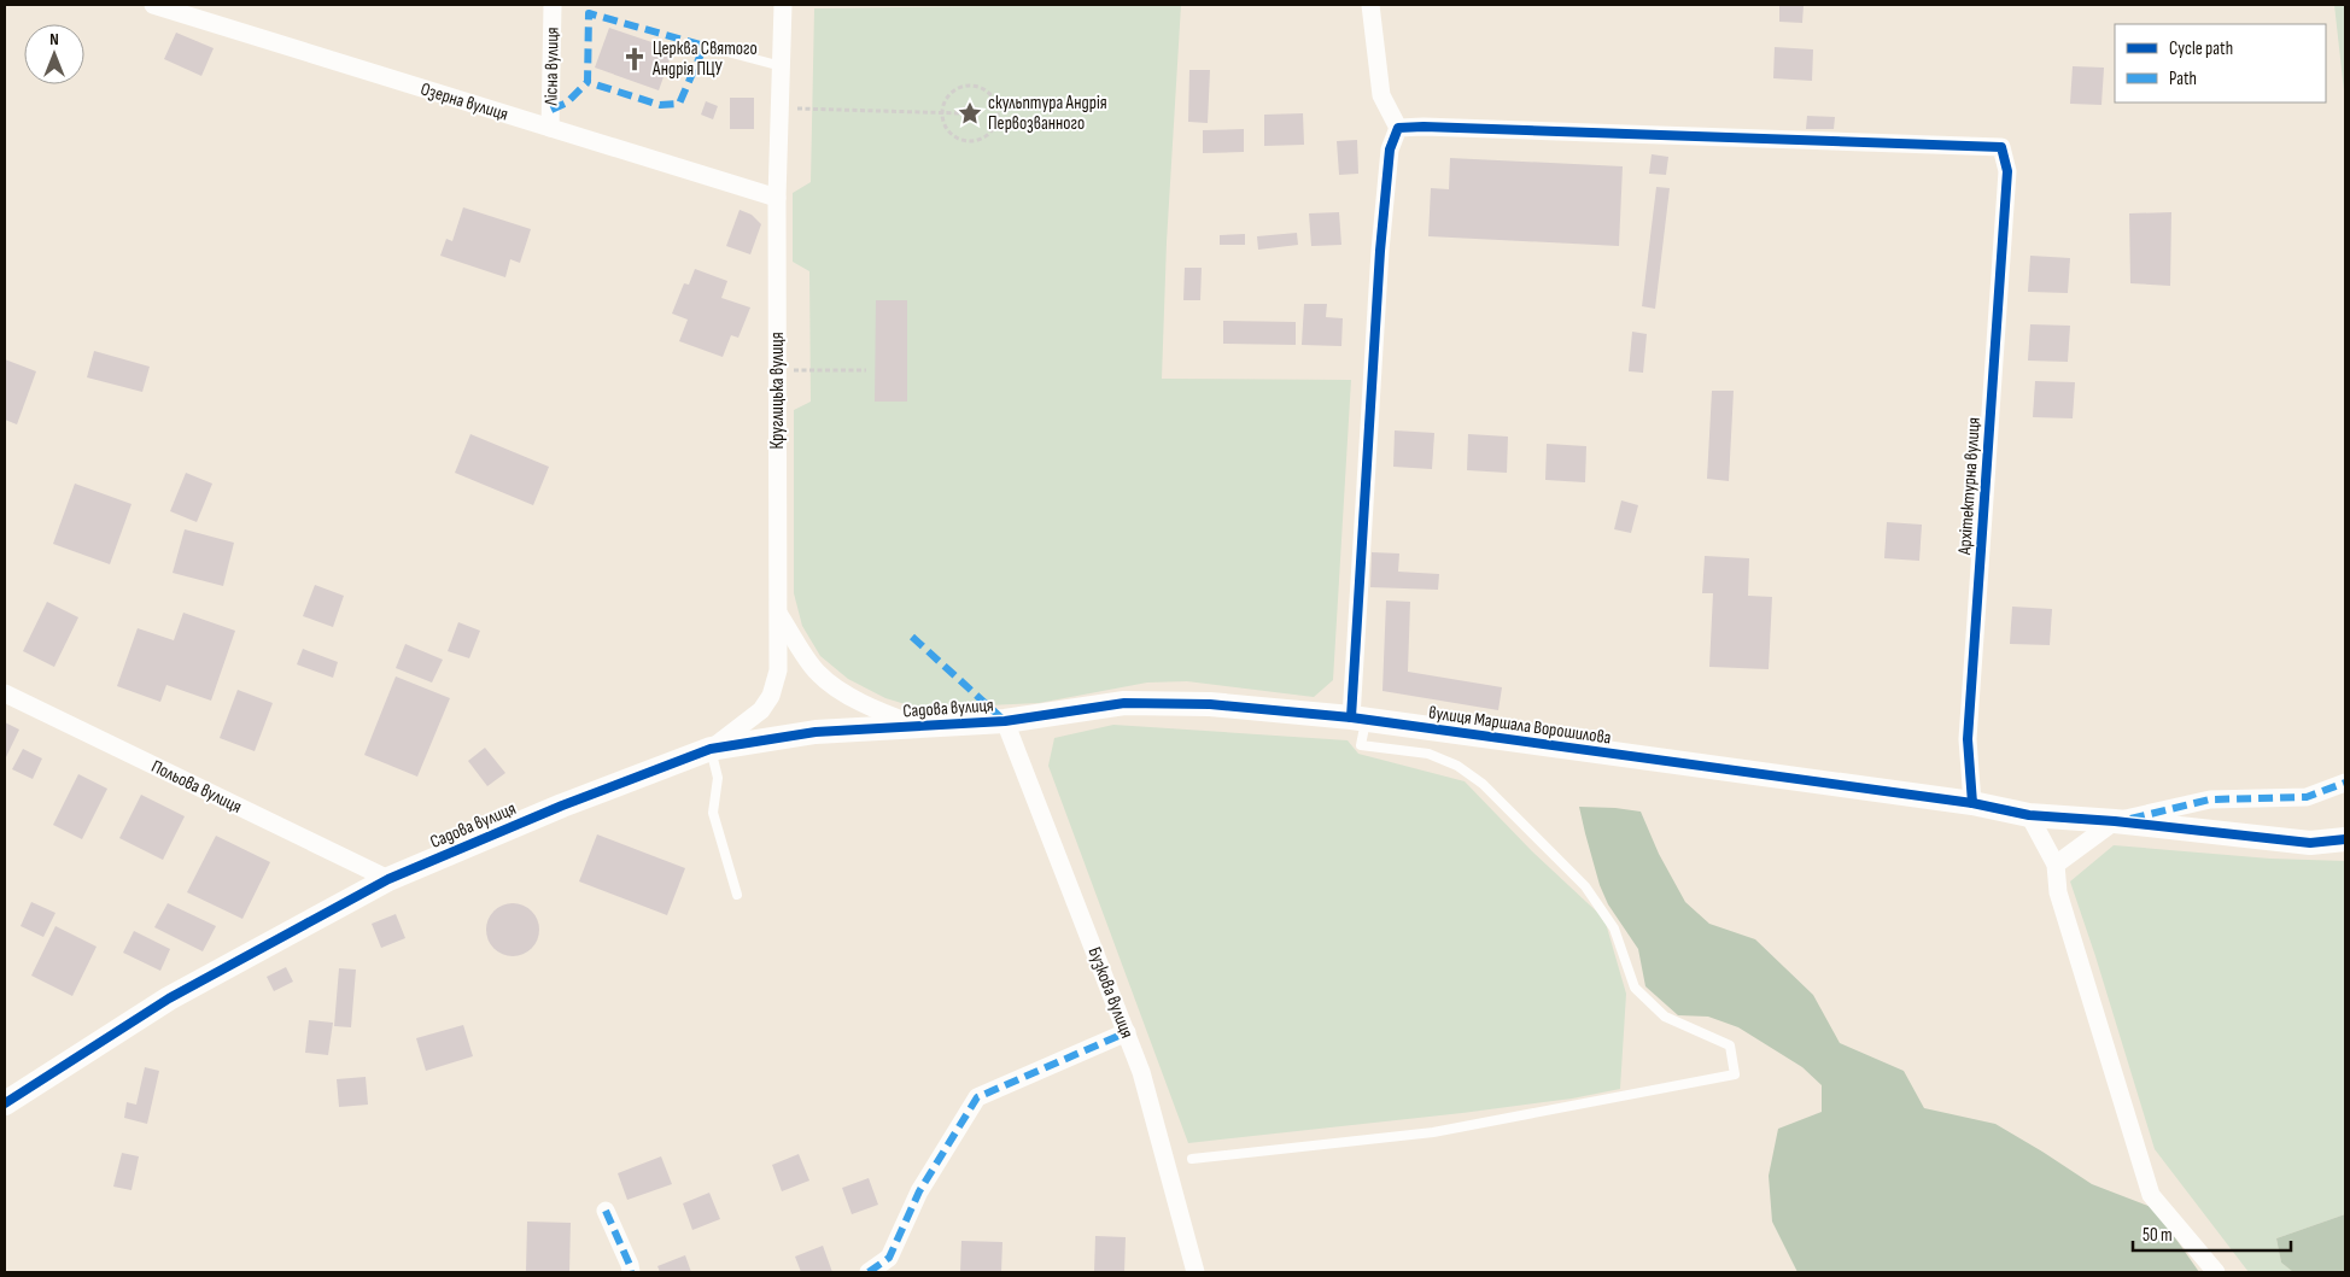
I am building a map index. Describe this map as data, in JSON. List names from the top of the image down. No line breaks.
{"streets":{"street":["Лісна вулиця","Озерна вулиця","Круглицька вулиця","Архітектурна вулиця","Садова вулиця","вулиця Маршала Ворошилова","Польова вулиця","Бузкова вулиця"]},"crossings":[["Лісна вулиця","Озерна вулиця"],["Озерна вулиця","Круглицька вулиця"],["Круглицька вулиця","Садова вулиця"],["Архітектурна вулиця","вулиця Маршала Ворошилова"],["Садова вулиця","вулиця Маршала Ворошилова"],["Садова вулиця","Польова вулиця"],["Садова вулиця","Бузкова вулиця"],["вулиця Маршала Ворошилова","Бузкова вулиця"]],"places":{"church":["Церква Святого Андрія ПЦУ"],"place":["скульптура Андрія Первозванного"]},"legend":["Cycle path","Path"],"scale_bar":"50 m","north":"top"}
